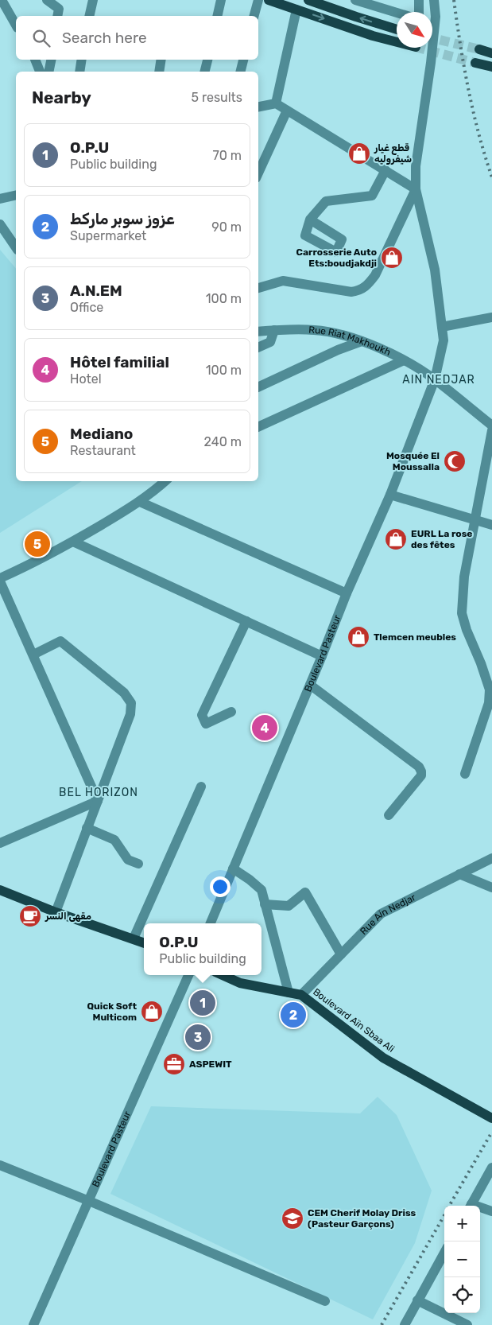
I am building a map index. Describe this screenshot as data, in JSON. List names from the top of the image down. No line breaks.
{"streets":{"main road":["Boulevard Aïn Sbaa Ali"],"street":["Rue Riat Makhoukh","Boulevard Pasteur","Rue Ain Nedjar"]},"crossings":[["Rue Riat Makhoukh","Boulevard Pasteur"],["Rue Ain Nedjar","Boulevard Aïn Sbaa Ali"]],"districts":["AIN NEDJAR","BEL HORIZON"],"places":{"shop":["قطع غيار شيفروليه","Carrosserie Auto Ets:boudjakdji","EURL La rose des fêtes","Tlemcen meubles","Quick Soft Multicom"],"mosque":["Mosquée El Moussalla"],"cafe":["مقهى النسر"],"office":["ASPEWIT"],"school or university":["CEM Cherif Molay Driss (Pasteur Garçons)"]},"north":"bottom right","page":{"search":"Search here","heading":["Nearby","5 results"],"list":[{"mark":"1","name":"O.P.U","note":"Public building","value":"70 m"},{"mark":"2","name":"عزوز سوبر ماركط","note":"Supermarket","value":"90 m"},{"mark":"3","name":"A.N.EM","note":"Office","value":"100 m"},{"mark":"4","name":"Hôtel familial","note":"Hotel","value":"100 m"},{"mark":"5","name":"Mediano","note":"Restaurant","value":"240 m"}],"pins":["5","4","1","2","3"],"popup":["O.P.U","Public building"],"map_buttons":["+","−"]}}
